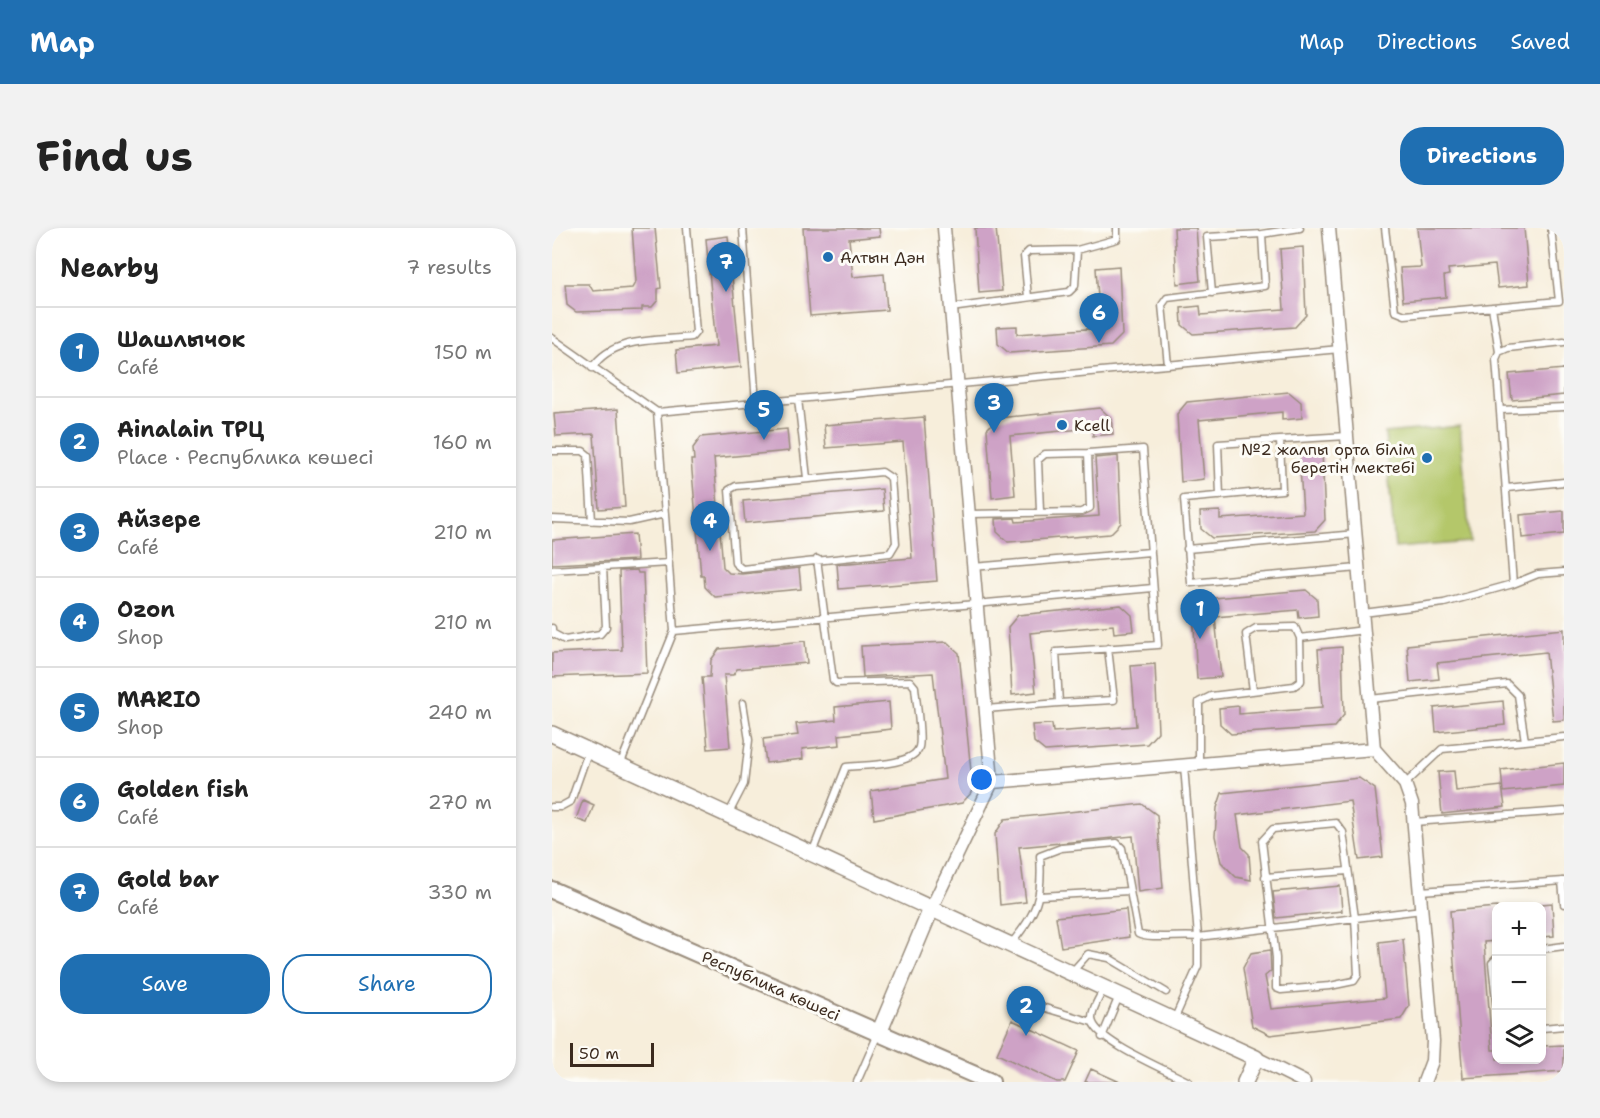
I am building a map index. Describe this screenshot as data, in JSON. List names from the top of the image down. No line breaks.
{"streets":{"main road":["Республика көшесі"]},"places":["Алтын Дән","Kcell","№2 жалпы орта білім беретін мектебі"],"scale_bar":"50 m","page":{"header":"Map","nav":["Map","Directions","Saved"],"buttons":["Directions",["Save","Share"]],"title":"Find us","heading":["Nearby","7 results"],"pins":["7","6","3","5","4","1","2"],"list":[{"mark":"1","name":"Шашлычок","note":"Café","value":"150 m"},{"mark":"2","name":"Ainalain ТРЦ","note":"Place · Республика көшесі","value":"160 m"},{"mark":"3","name":"Айзере","note":"Café","value":"210 m"},{"mark":"4","name":"Ozon","note":"Shop","value":"210 m"},{"mark":"5","name":"MARIO","note":"Shop","value":"240 m"},{"mark":"6","name":"Golden fish","note":"Café","value":"270 m"},{"mark":"7","name":"Gold bar","note":"Café","value":"330 m"}],"map_buttons":["+","−"],"scale":"50 m"}}
